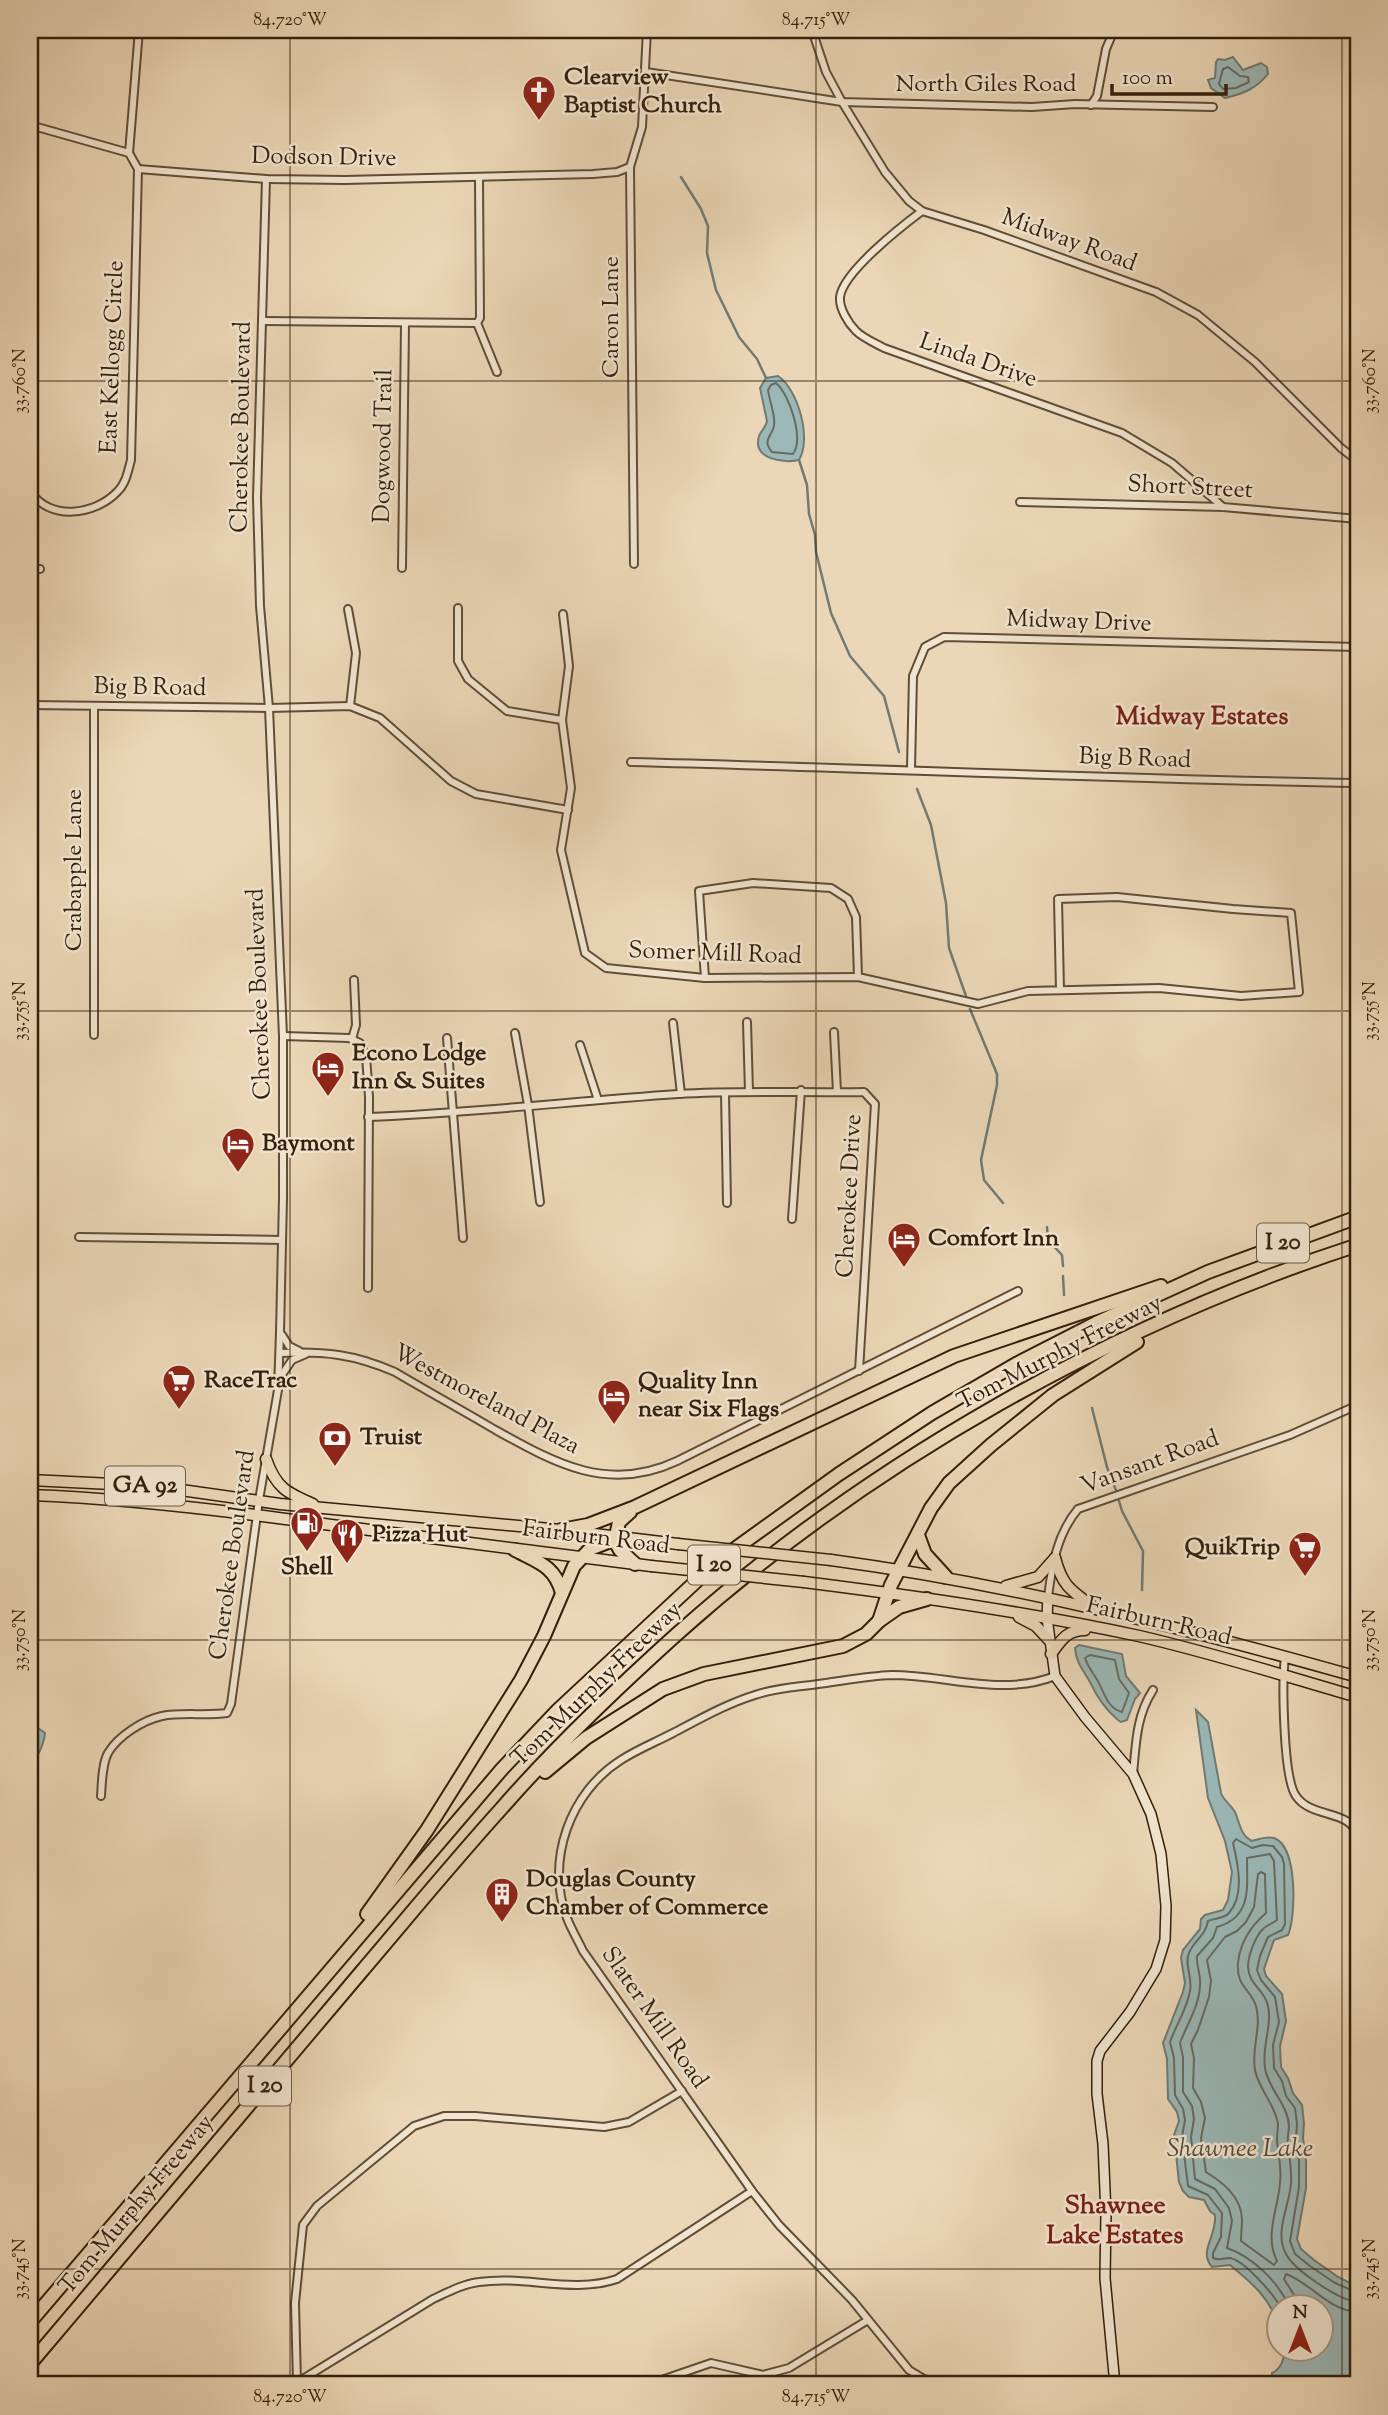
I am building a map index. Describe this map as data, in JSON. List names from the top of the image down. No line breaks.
{"streets":{"highway":["I 20","Tom Murphy Freeway"],"main road":["GA 92","Fairburn Road"],"street":["North Giles Road","Dodson Drive","Midway Road","Caron Lane","East Kellogg Circle","Linda Drive","Cherokee Boulevard","Dogwood Trail","Short Street","Midway Drive","Big B Road","Crabapple Lane","Somer Mill Road","Cherokee Drive","Westmoreland Plaza","Vansant Road","Slater Mill Road"]},"crossings":[["North Giles Road","Midway Road"],["North Giles Road","Caron Lane"],["Dodson Drive","Caron Lane"],["Dodson Drive","East Kellogg Circle"],["Dodson Drive","Cherokee Boulevard"],["Midway Road","Linda Drive"],["Linda Drive","Short Street"],["Cherokee Boulevard","Big B Road"],["Cherokee Boulevard","Westmoreland Plaza"],["Cherokee Boulevard","Fairburn Road"],["Midway Drive","Big B Road"],["Big B Road","Crabapple Lane"],["Cherokee Drive","Westmoreland Plaza"],["Vansant Road","Fairburn Road"],["Vansant Road","Slater Mill Road"]],"districts":["Midway Estates","Shawnee Lake Estates"],"water":["Shawnee Lake"],"places":{"church":["Clearview Baptist Church"],"hotel":["Econo Lodge Inn & Suites","Baymont","Comfort Inn","Quality Inn near Six Flags"],"supermarket":["RaceTrac","QuikTrip"],"bank":["Truist"],"fuel station":["Shell"],"restaurant":["Pizza Hut"],"building":["Douglas County Chamber of Commerce"]},"scale_bar":"100 m","north":"top","coordinates":["84.720°W","84.715°W","33.760°N","33.755°N","33.750°N","33.745°N"]}
